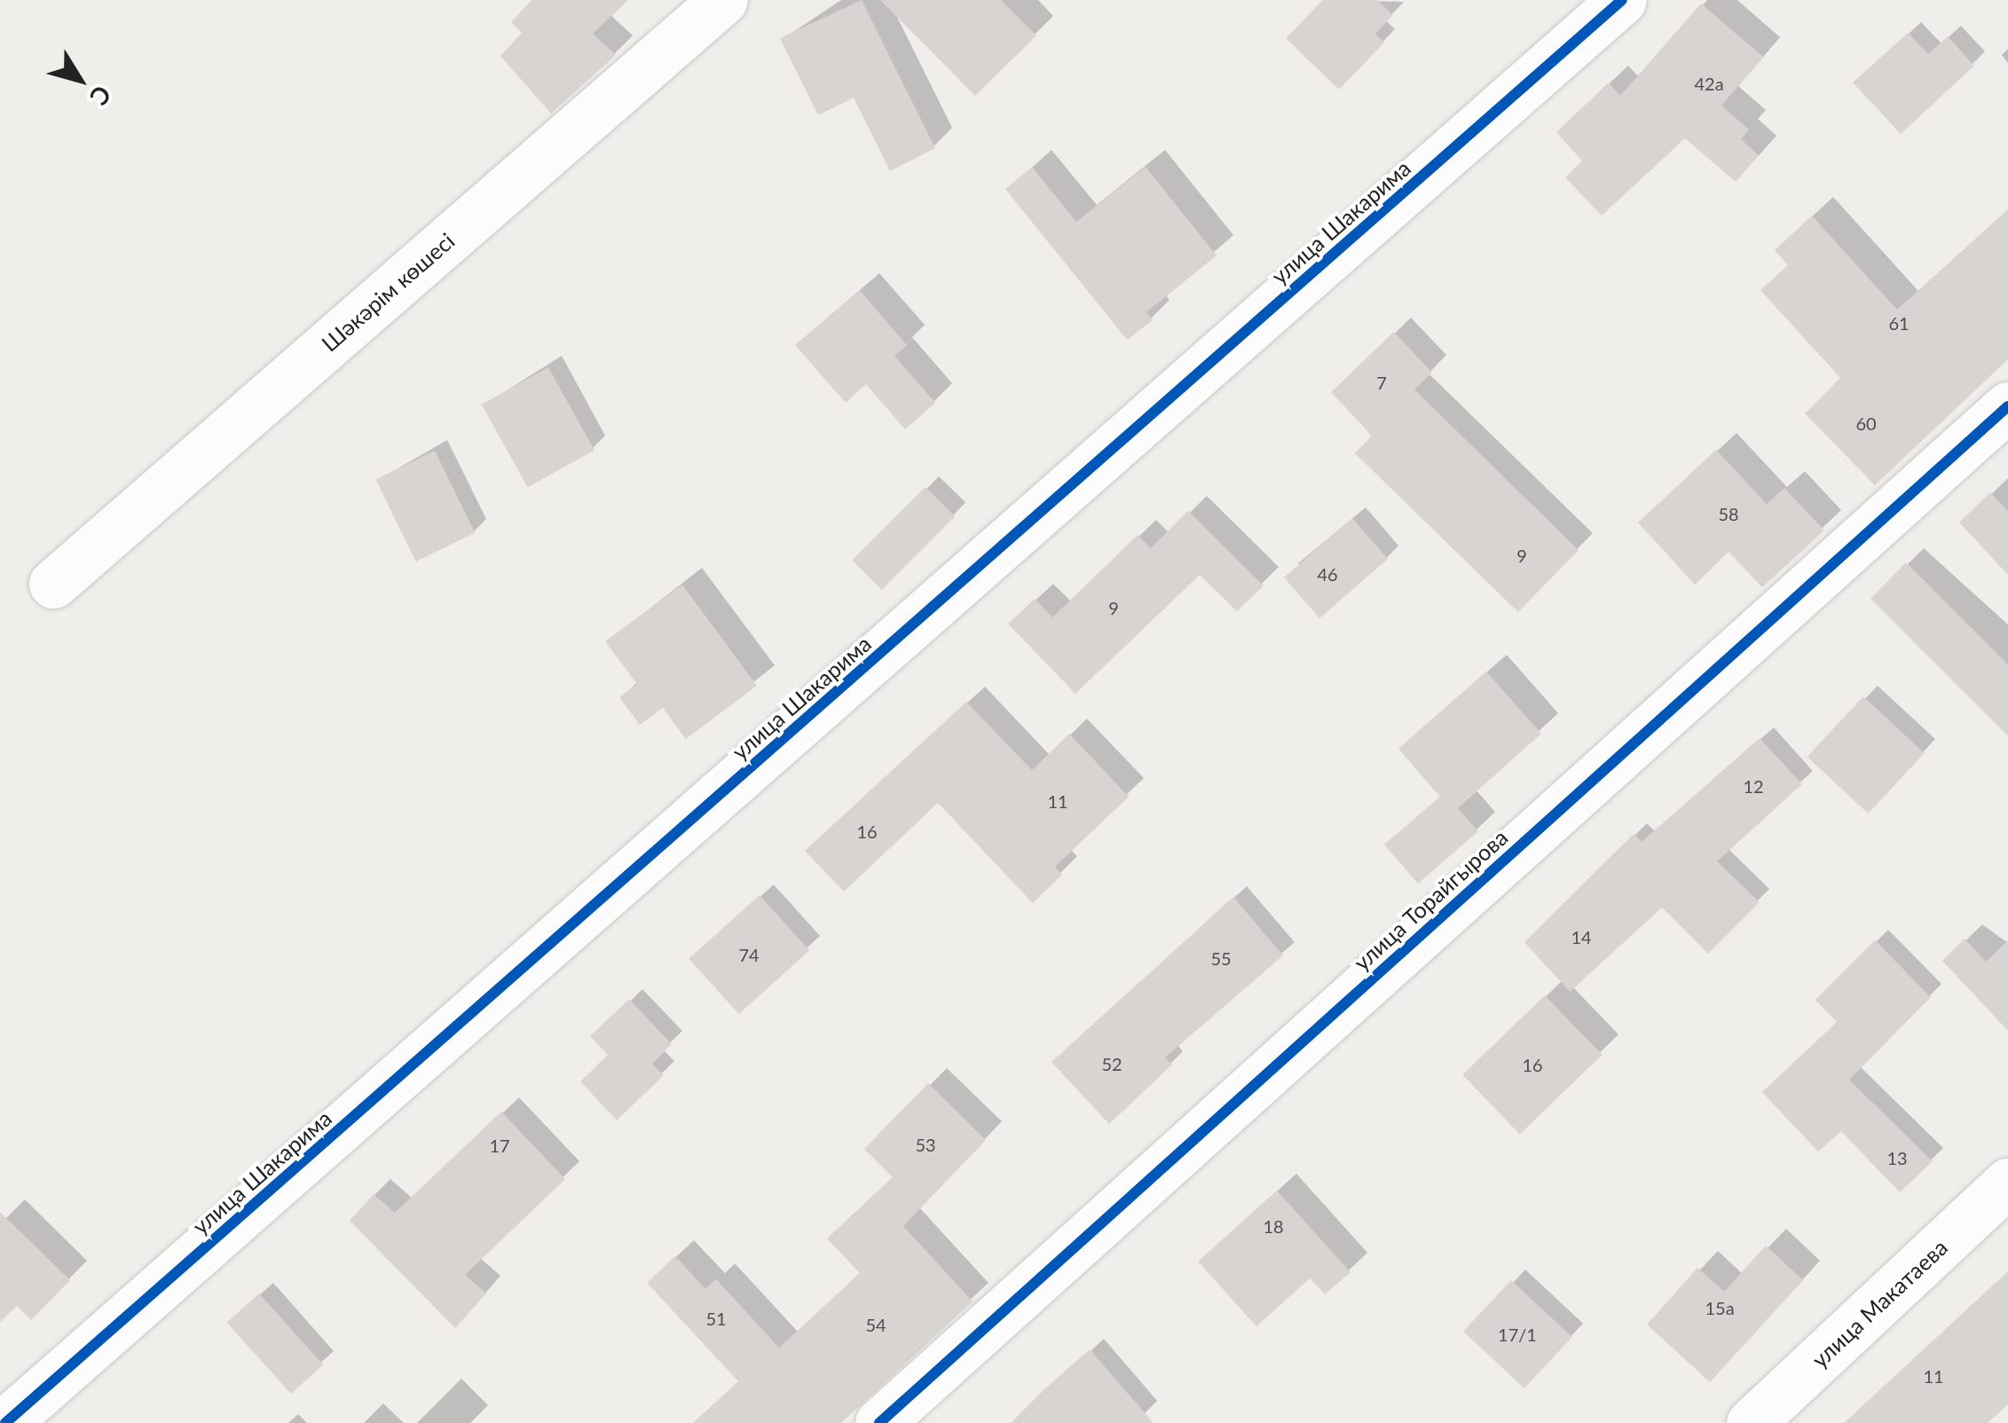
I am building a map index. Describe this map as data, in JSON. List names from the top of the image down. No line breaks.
{"streets":{"street":["улица Шакарима","Шәкәрім көшесі","улица Торайгырова","улица Макатаева"]},"house_numbers":["42а","61","7","60","58","9","46","9","12","11","16","14","74","55","52","16","53","17","13","18","15а","51","54","17/1","11"],"north":"bottom right"}
